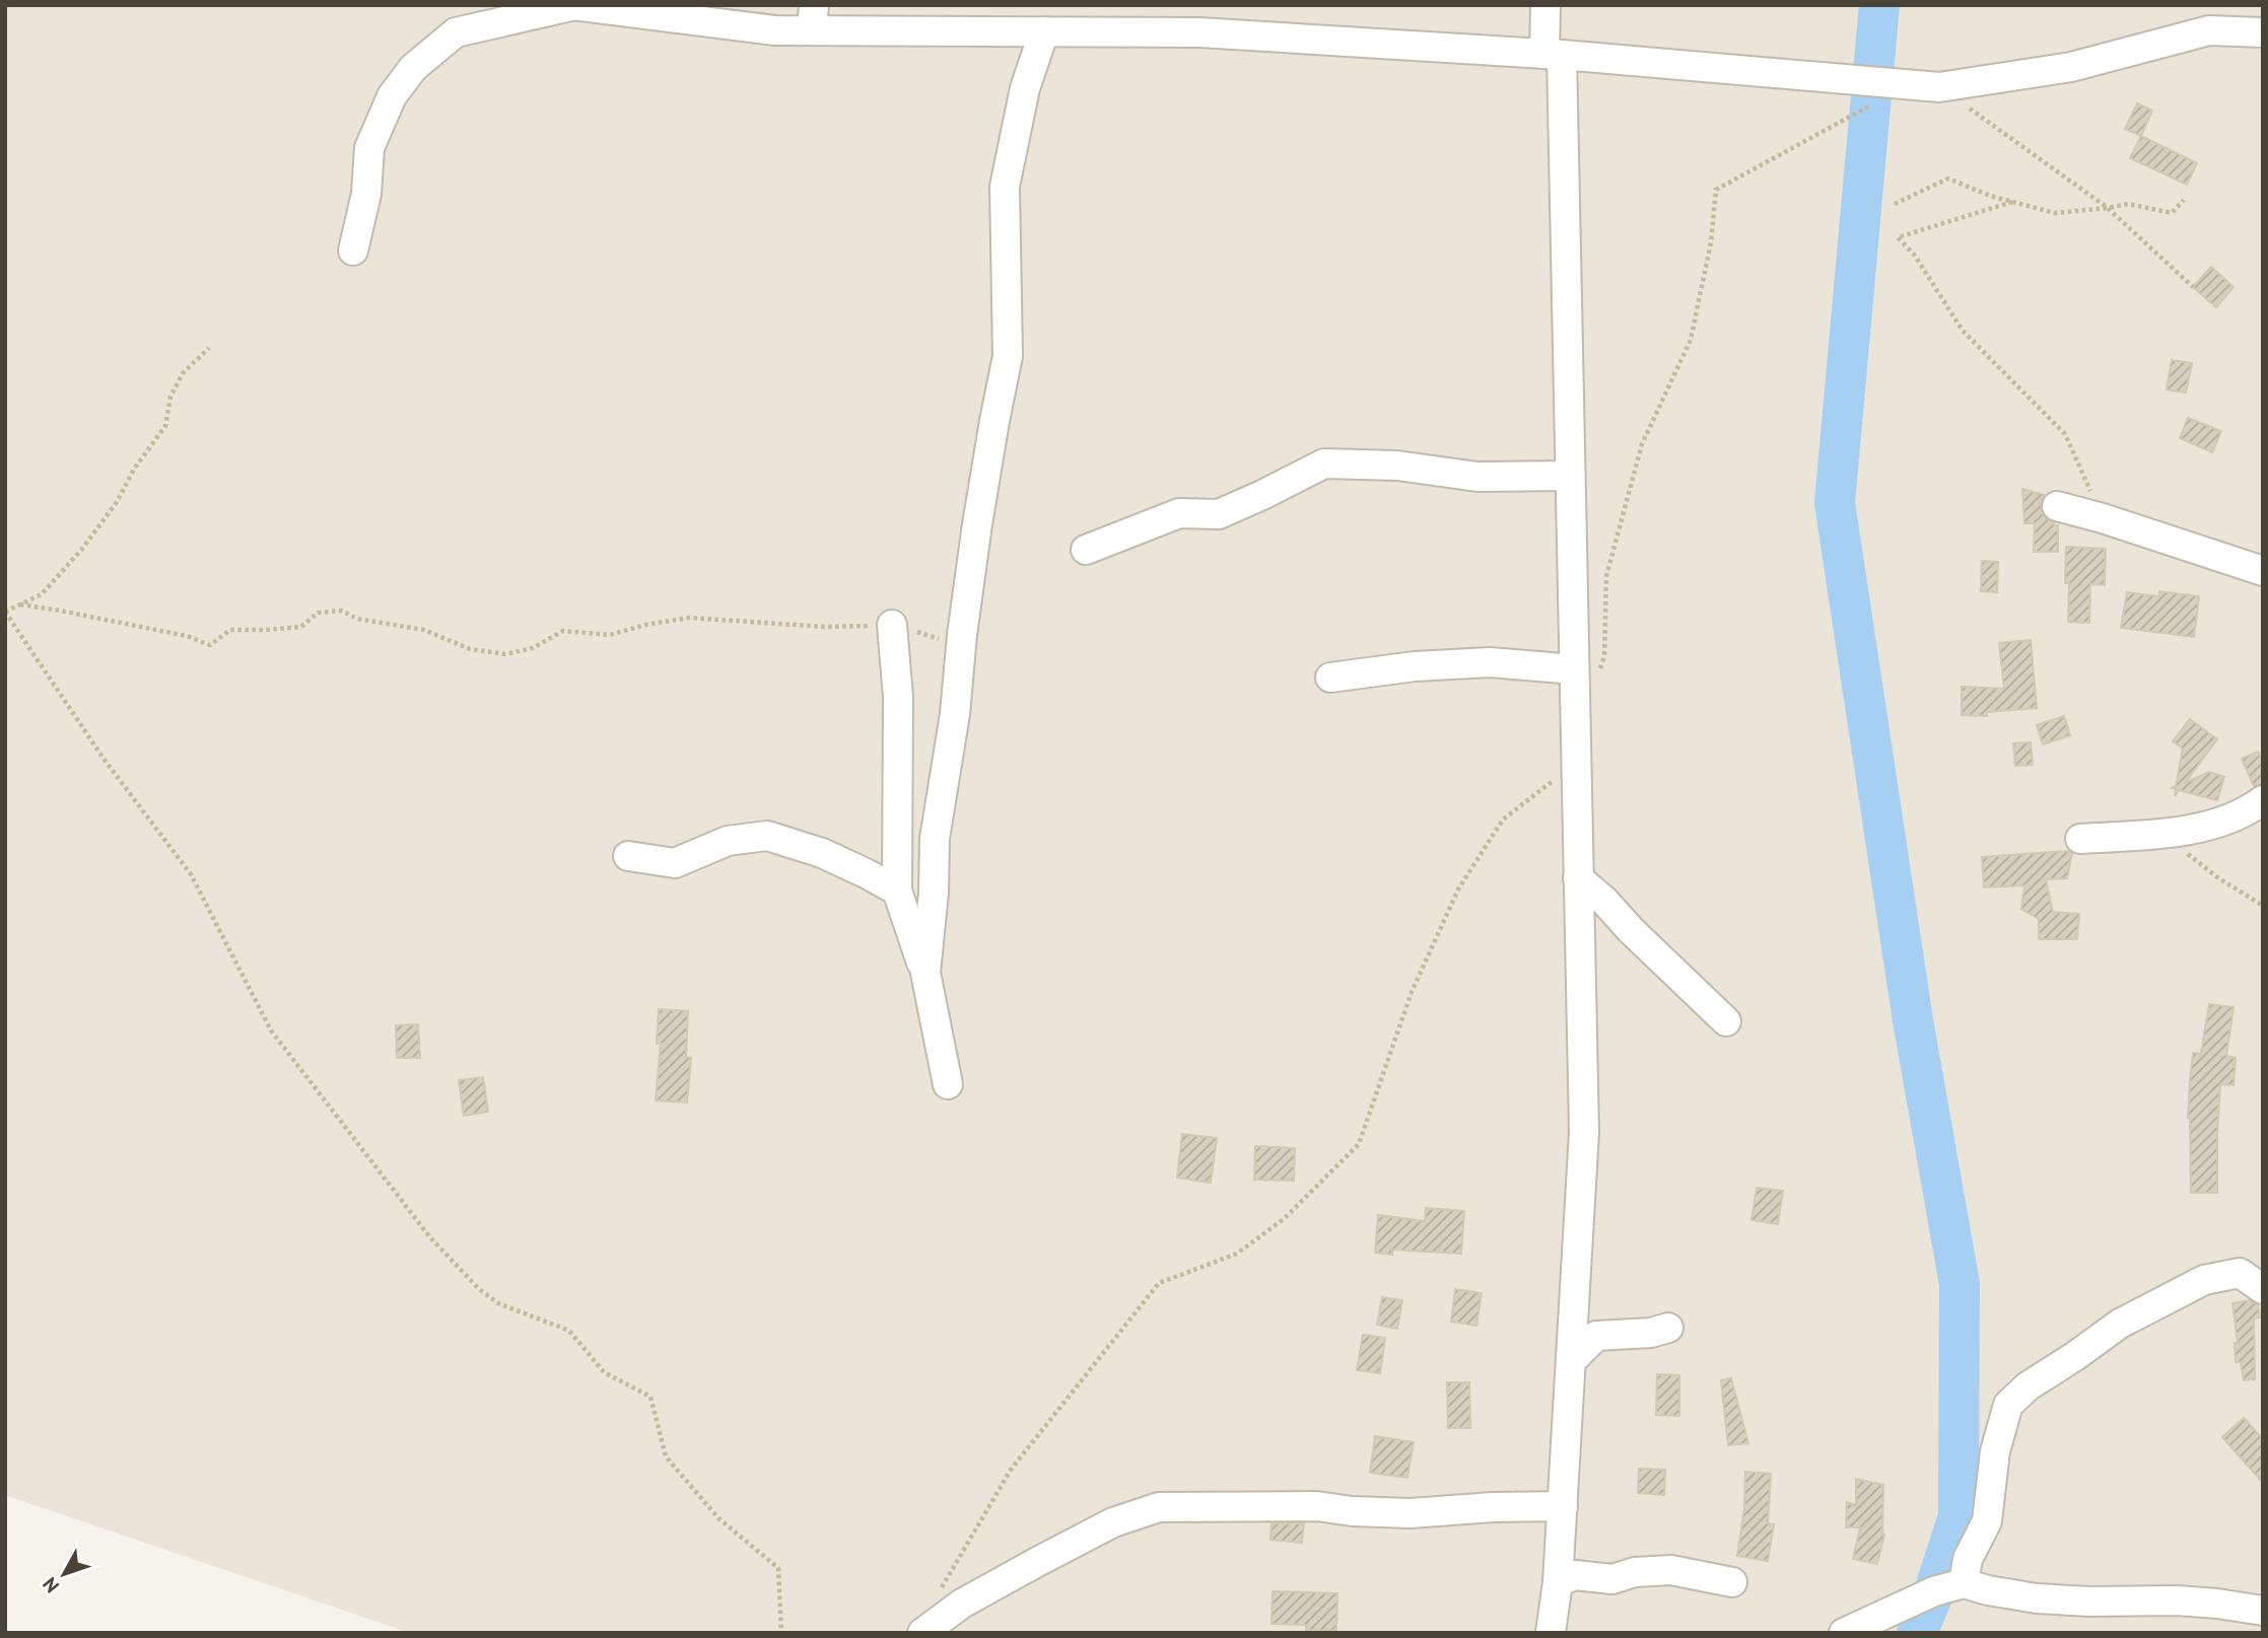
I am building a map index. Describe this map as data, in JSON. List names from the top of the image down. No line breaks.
{"north":"bottom left"}
